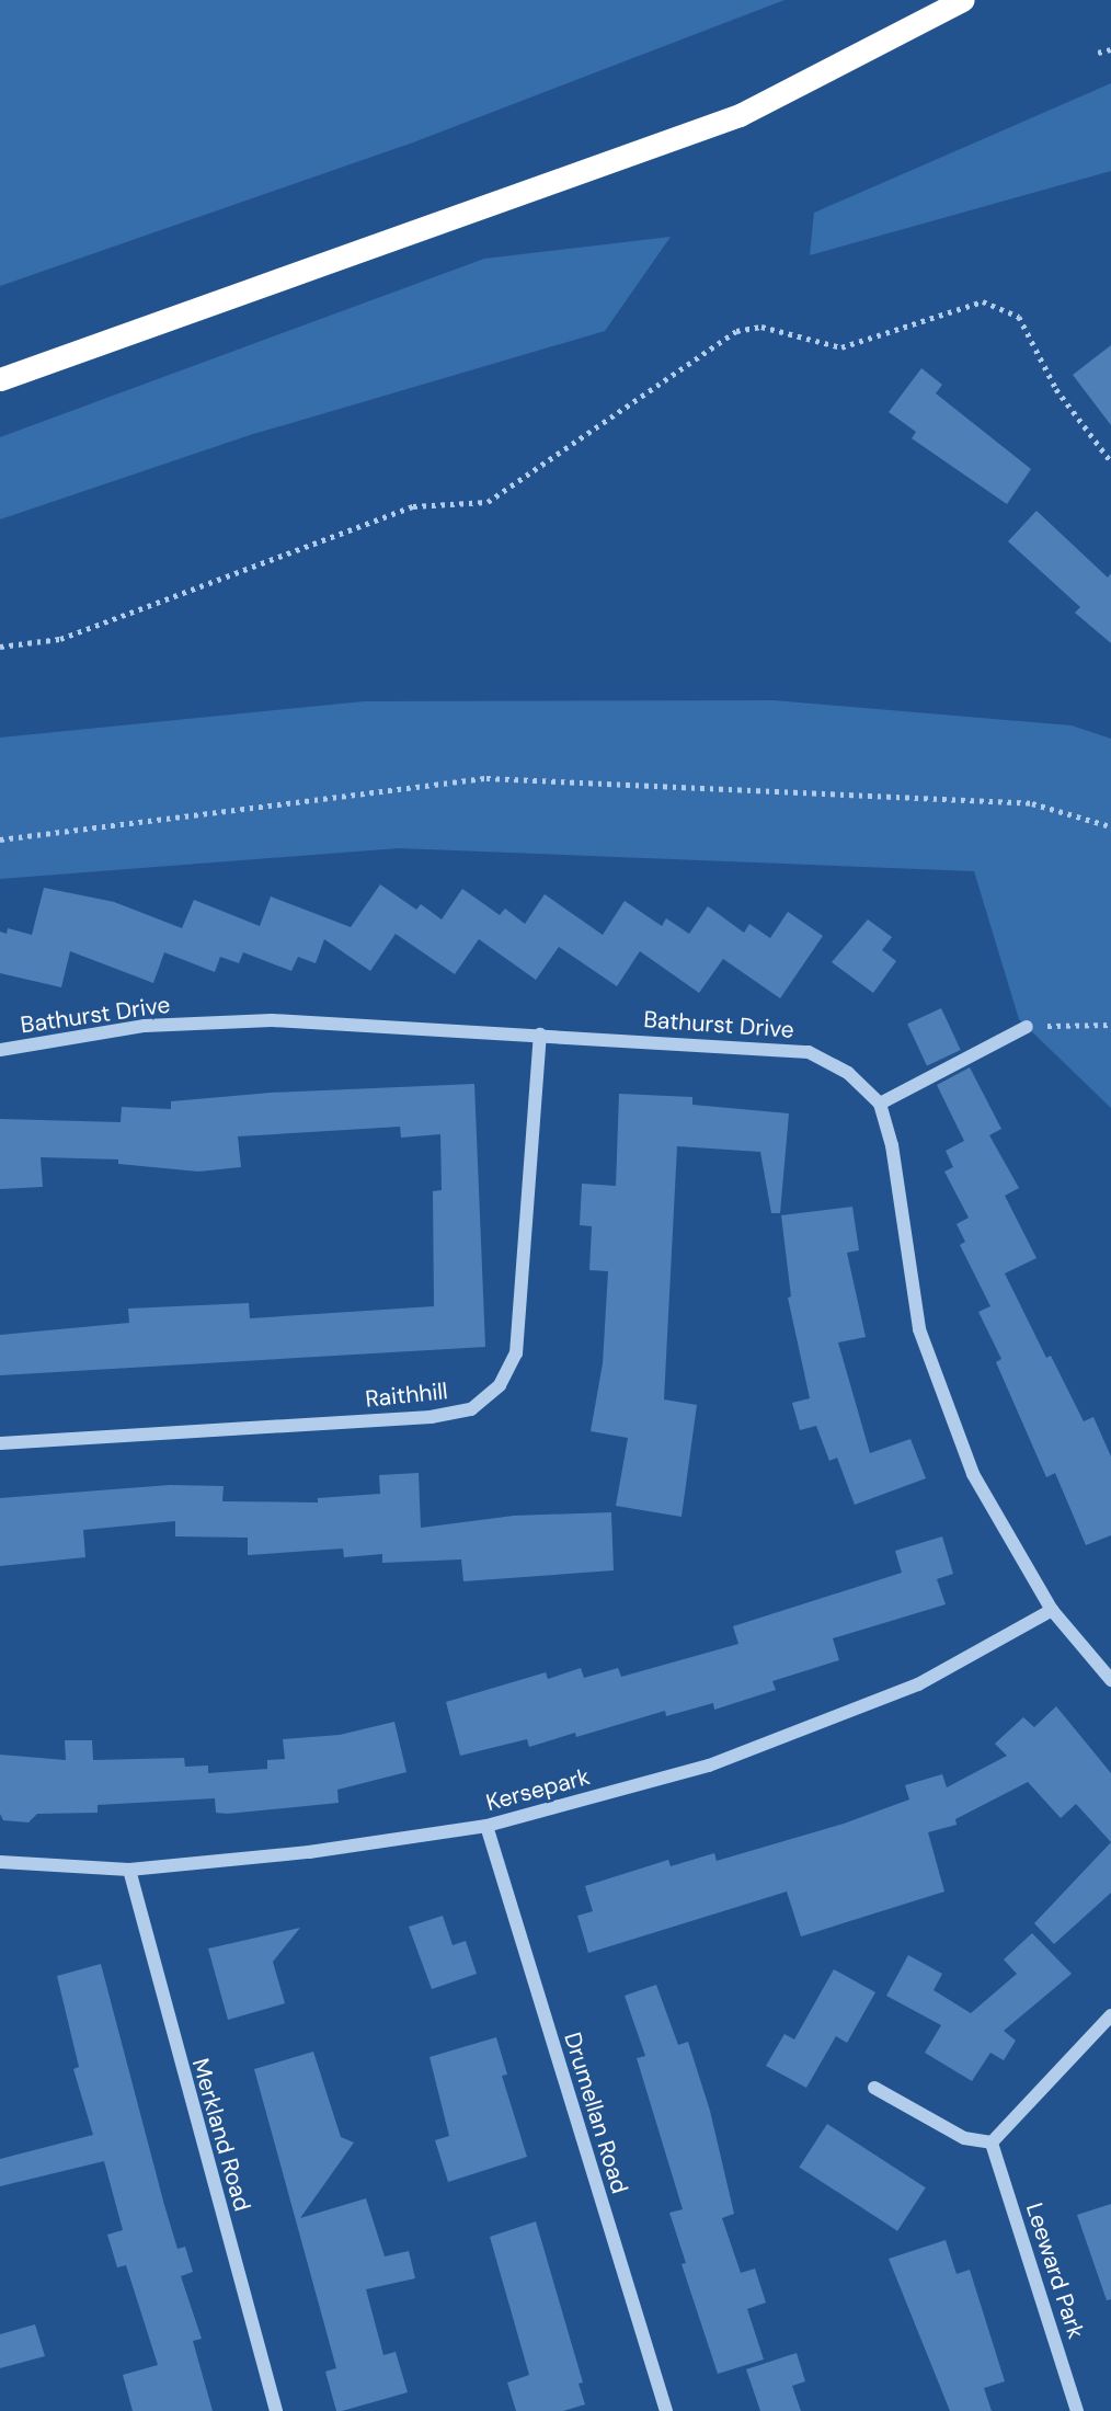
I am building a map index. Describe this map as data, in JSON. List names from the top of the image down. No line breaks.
{"streets":{"street":["Bathurst Drive","Raithhill","Kersepark","Drumellan Road","Merkland Road","Leeward Park"]},"crossings":[["Bathurst Drive","Raithhill"],["Bathurst Drive","Kersepark"],["Kersepark","Drumellan Road"],["Kersepark","Merkland Road"]]}
